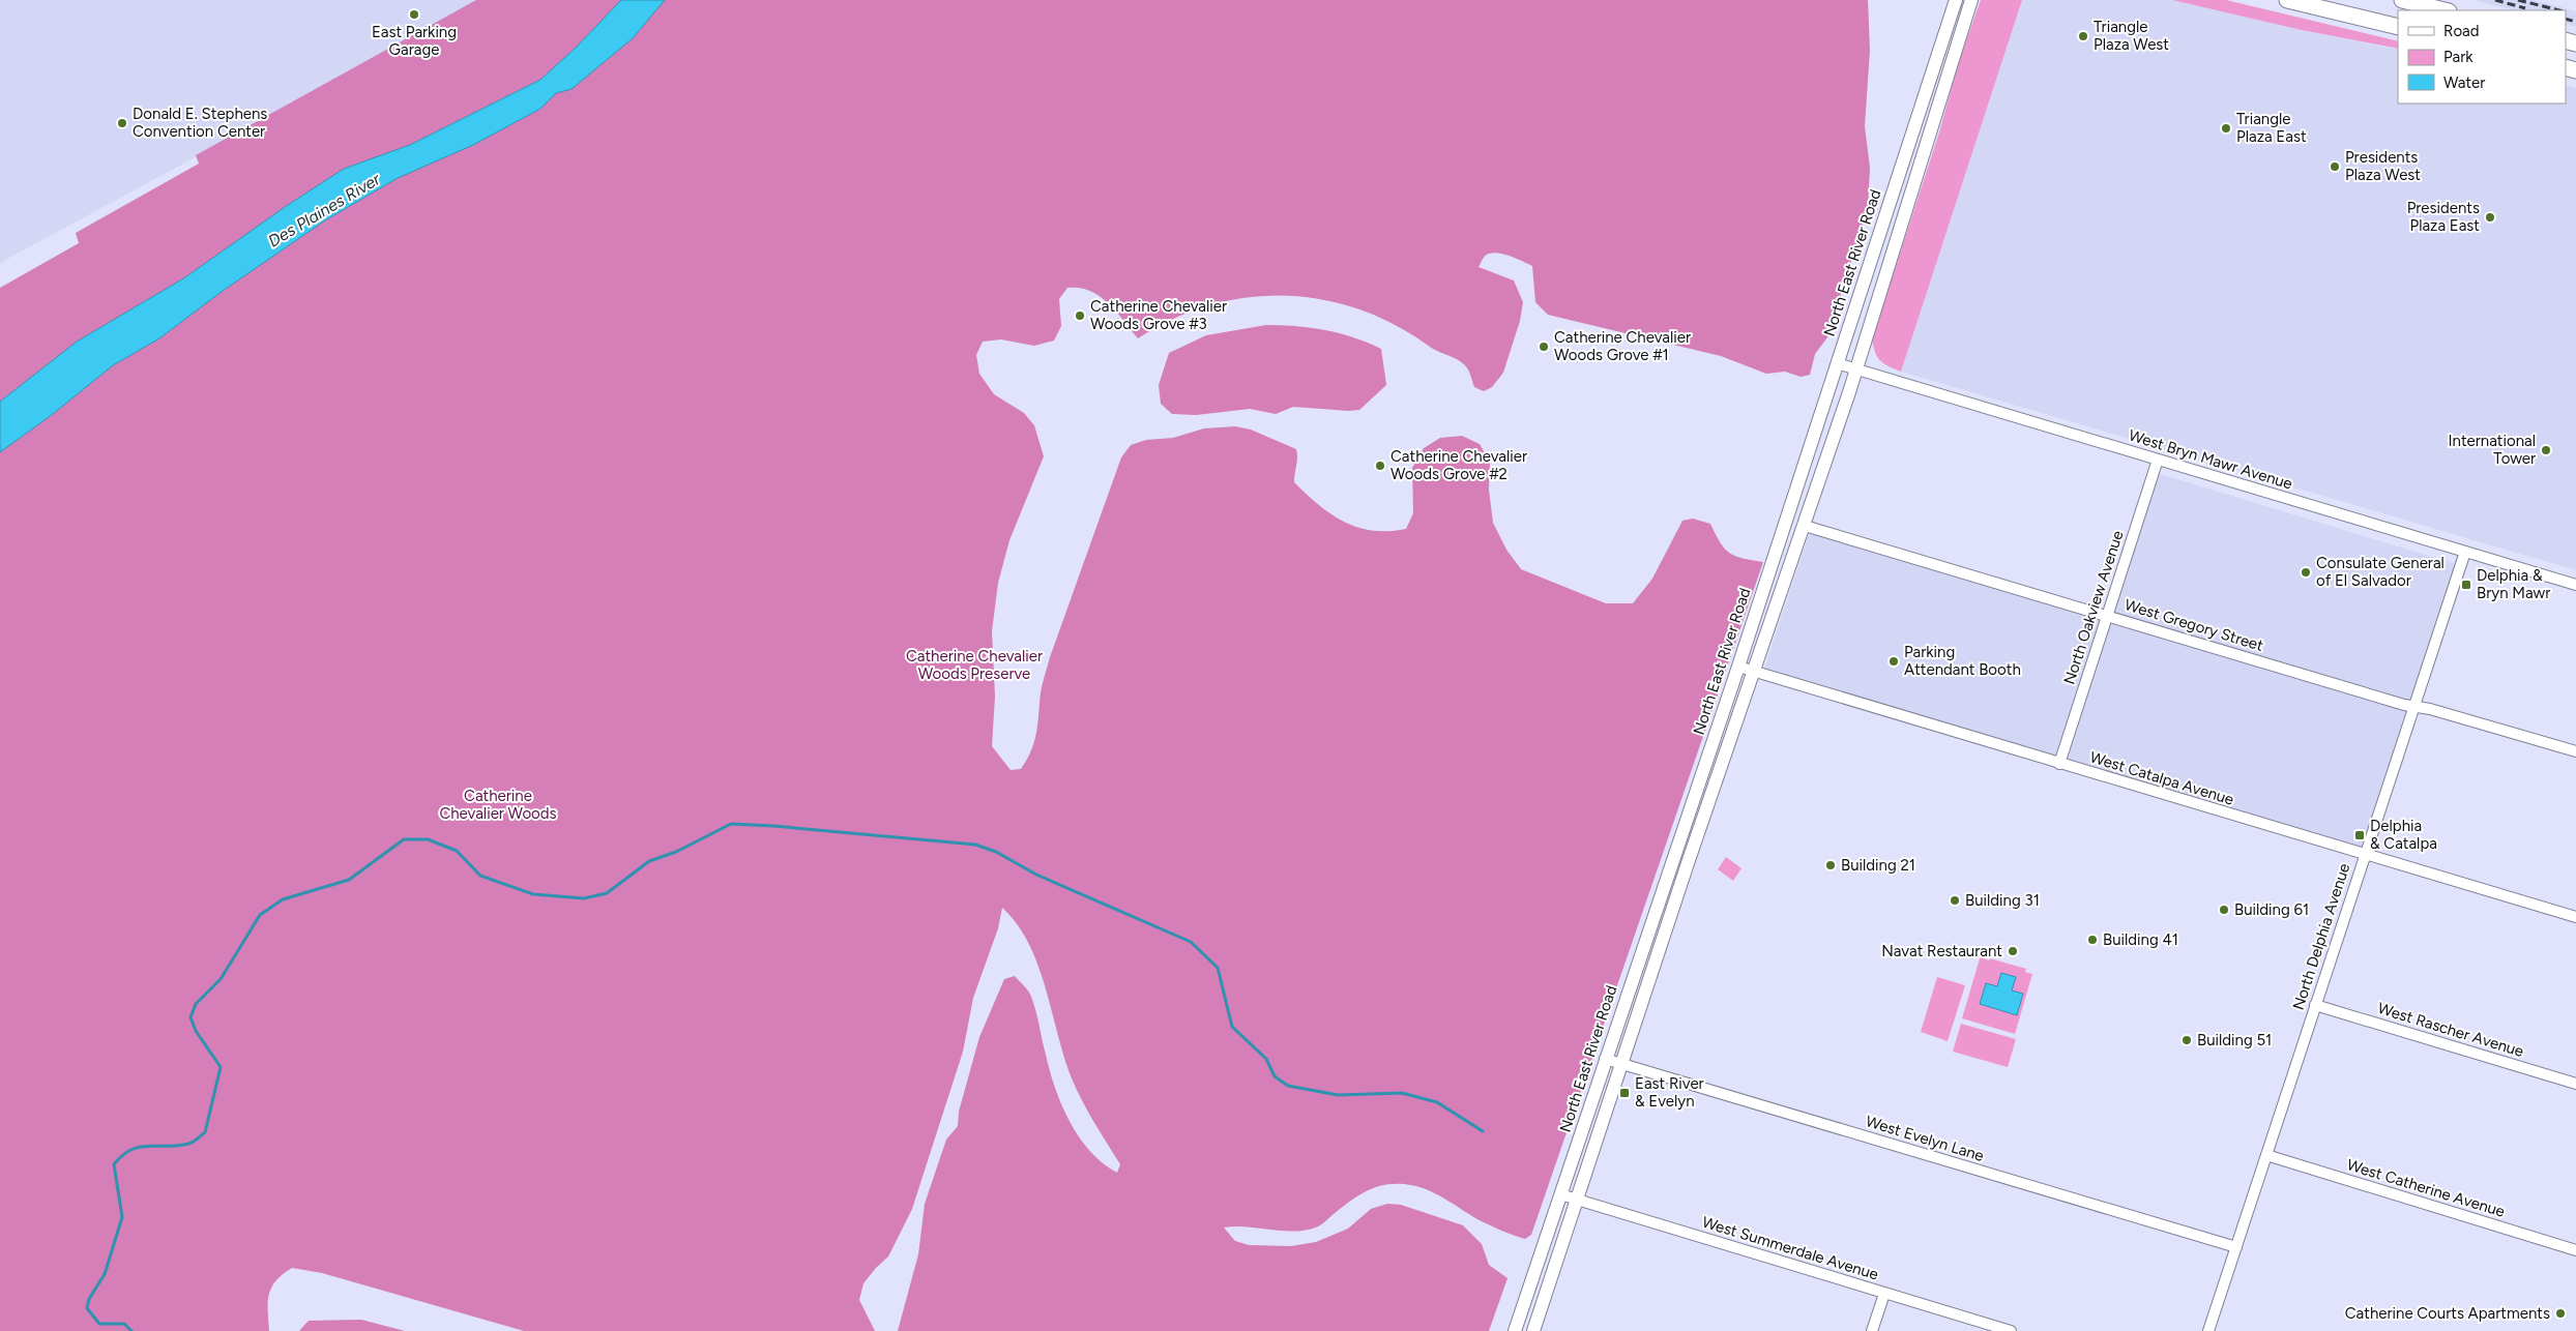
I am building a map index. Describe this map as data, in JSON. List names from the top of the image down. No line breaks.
{"streets":{"main road":["North East River Road"],"street":["West Bryn Mawr Avenue","North Oakview Avenue","West Gregory Street","West Catalpa Avenue","North Delphia Avenue","West Rascher Avenue","West Evelyn Lane","West Catherine Avenue","West Summerdale Avenue"]},"crossings":[["North East River Road","West Bryn Mawr Avenue"],["North East River Road","West Catalpa Avenue"],["North East River Road","West Evelyn Lane"],["North East River Road","West Summerdale Avenue"],["West Bryn Mawr Avenue","North Oakview Avenue"],["West Bryn Mawr Avenue","North Delphia Avenue"],["North Oakview Avenue","West Gregory Street"],["North Oakview Avenue","West Catalpa Avenue"],["West Gregory Street","North Delphia Avenue"],["West Catalpa Avenue","North Delphia Avenue"],["North Delphia Avenue","West Rascher Avenue"],["North Delphia Avenue","West Evelyn Lane"],["North Delphia Avenue","West Catherine Avenue"]],"water":["Des Plaines River"],"parks":["Catherine Chevalier Woods Preserve","Catherine Chevalier Woods"],"places":{"other":["East Parking Garage","Triangle Plaza West","Donald E. Stephens Convention Center","Triangle Plaza East","Presidents Plaza West","Presidents Plaza East","Catherine Chevalier Woods Grove #3","Catherine Chevalier Woods Grove #1","International Tower","Catherine Chevalier Woods Grove #2","Consulate General of El Salvador","Parking Attendant Booth","Building 21","Building 31","Building 61","Building 41","Navat Restaurant","Building 51","Catherine Courts Apartments"],"transit":["Delphia & Bryn Mawr","Delphia & Catalpa","East River & Evelyn"]},"legend":["Road","Park","Water"]}
